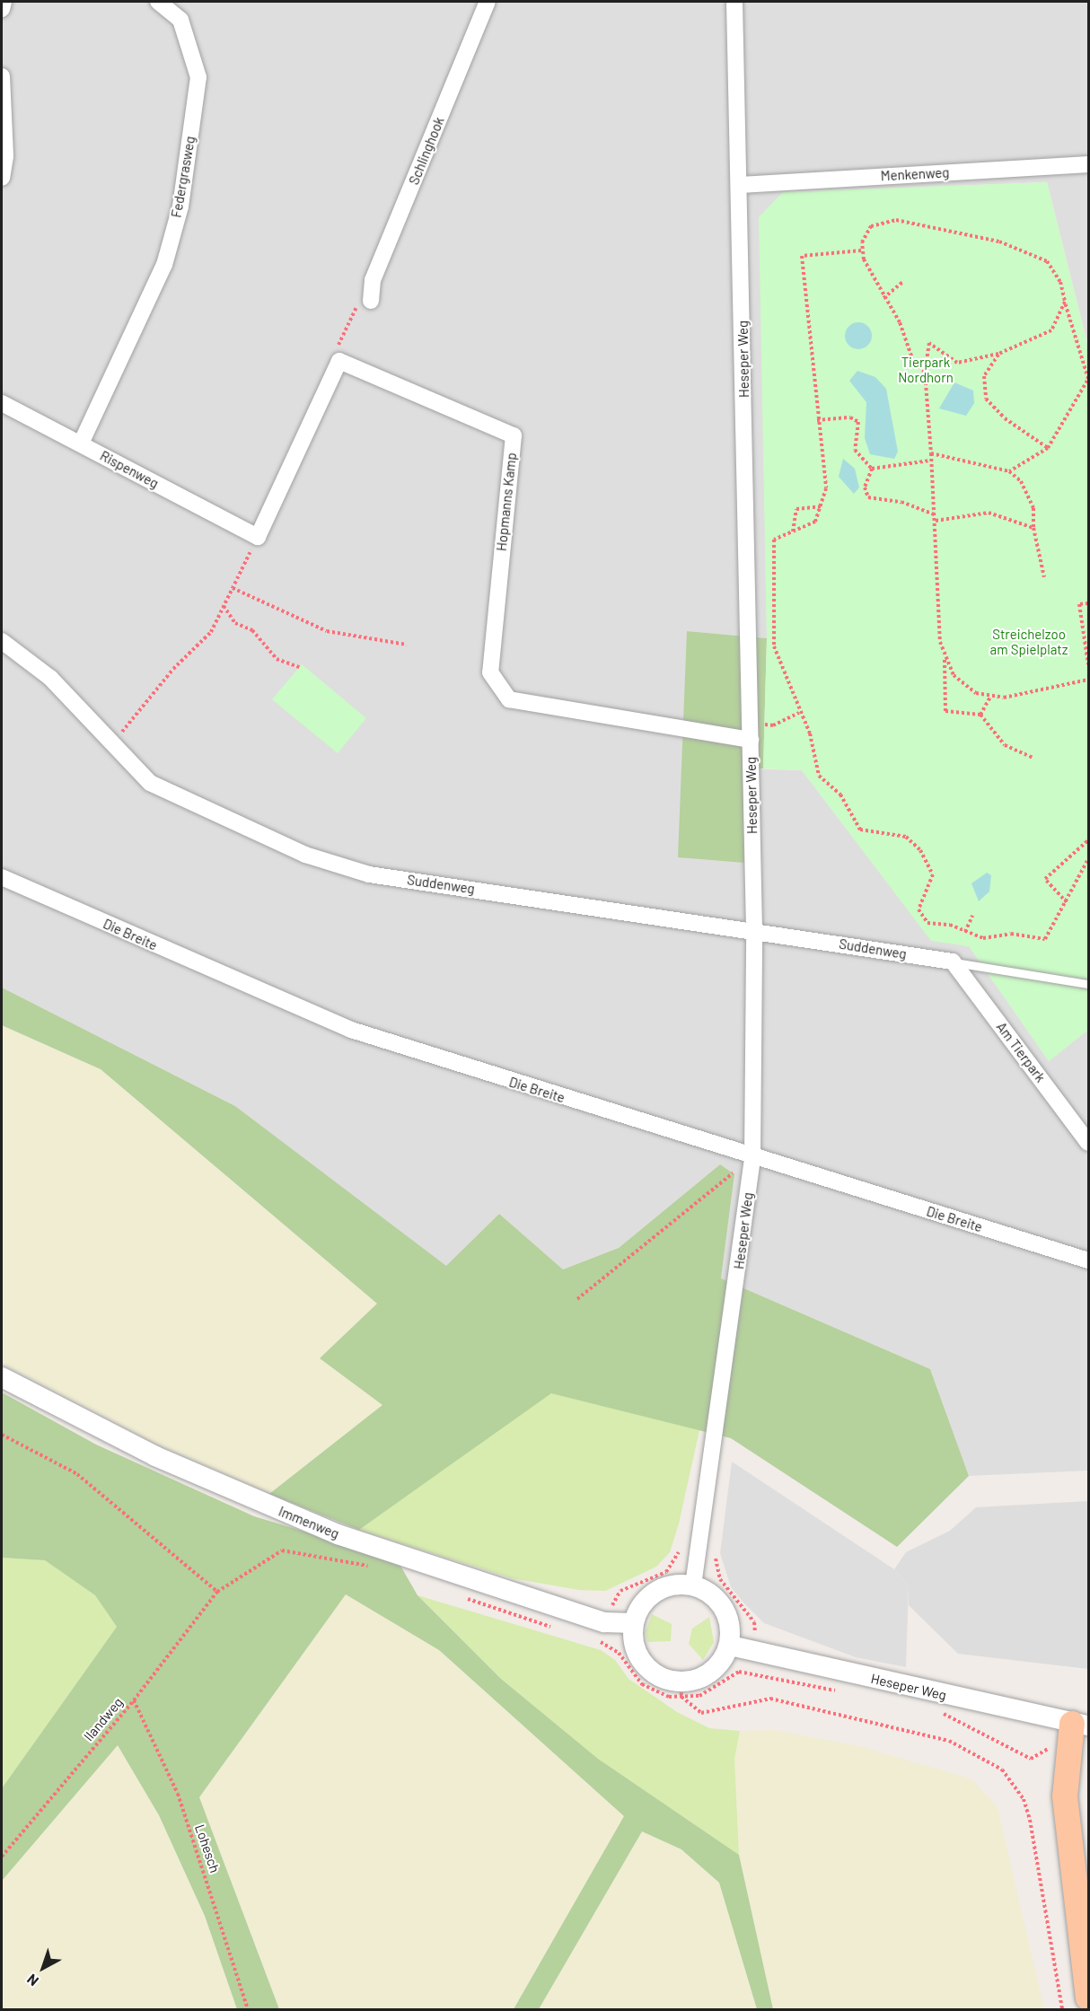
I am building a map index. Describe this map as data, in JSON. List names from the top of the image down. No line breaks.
{"streets":{"street":["Schlinghook","Menkenweg","Federgrasweg","Heseper Weg","Rispenweg","Hopmanns Kamp","Suddenweg","Die Breite","Am Tierpark","Immenweg"],"path":["Ilandweg","Lohesch"]},"crossings":[["Menkenweg","Heseper Weg"],["Federgrasweg","Rispenweg"],["Heseper Weg","Hopmanns Kamp"],["Heseper Weg","Suddenweg"],["Heseper Weg","Die Breite"],["Heseper Weg","Immenweg"],["Suddenweg","Am Tierpark"],["Ilandweg","Lohesch"]],"parks":["Tierpark Nordhorn","Streichelzoo am Spielplatz"],"north":"bottom left"}
